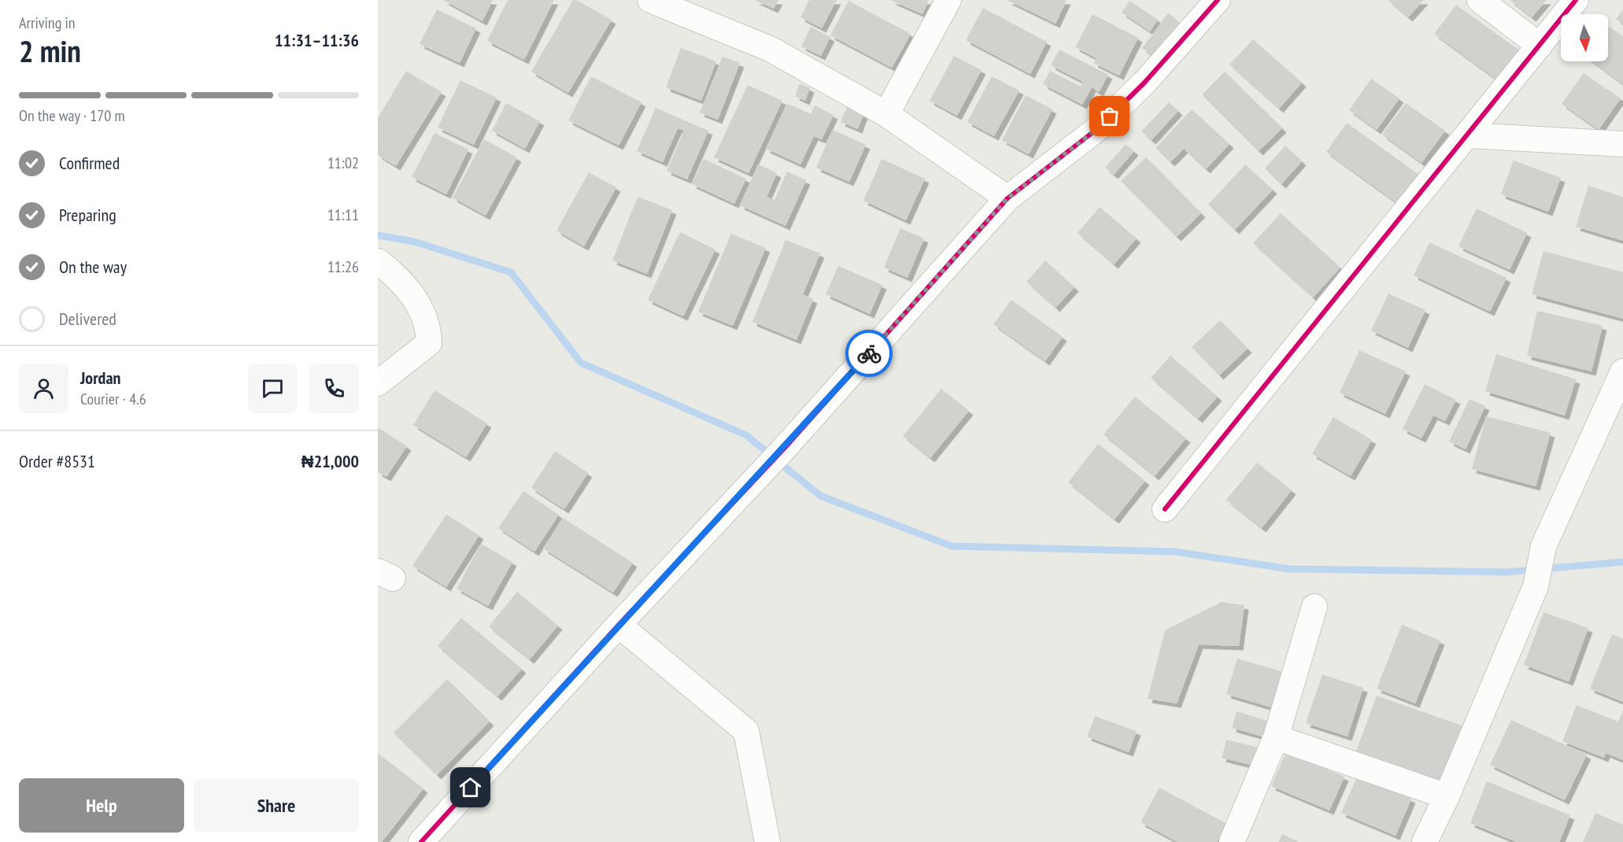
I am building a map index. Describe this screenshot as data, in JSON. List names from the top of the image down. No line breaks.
{"north":"bottom","page":{"heading":["2 min","Arriving in","11:31–11:36"],"panel":["Jordan","Courier · 4.6","Order #8531","₦21,000"],"bar":"On the way · 170 m","list":[["Confirmed","11:02"],["Preparing","11:11"],["On the way","11:26"],"Delivered"],"buttons":["Help","Share"]}}
